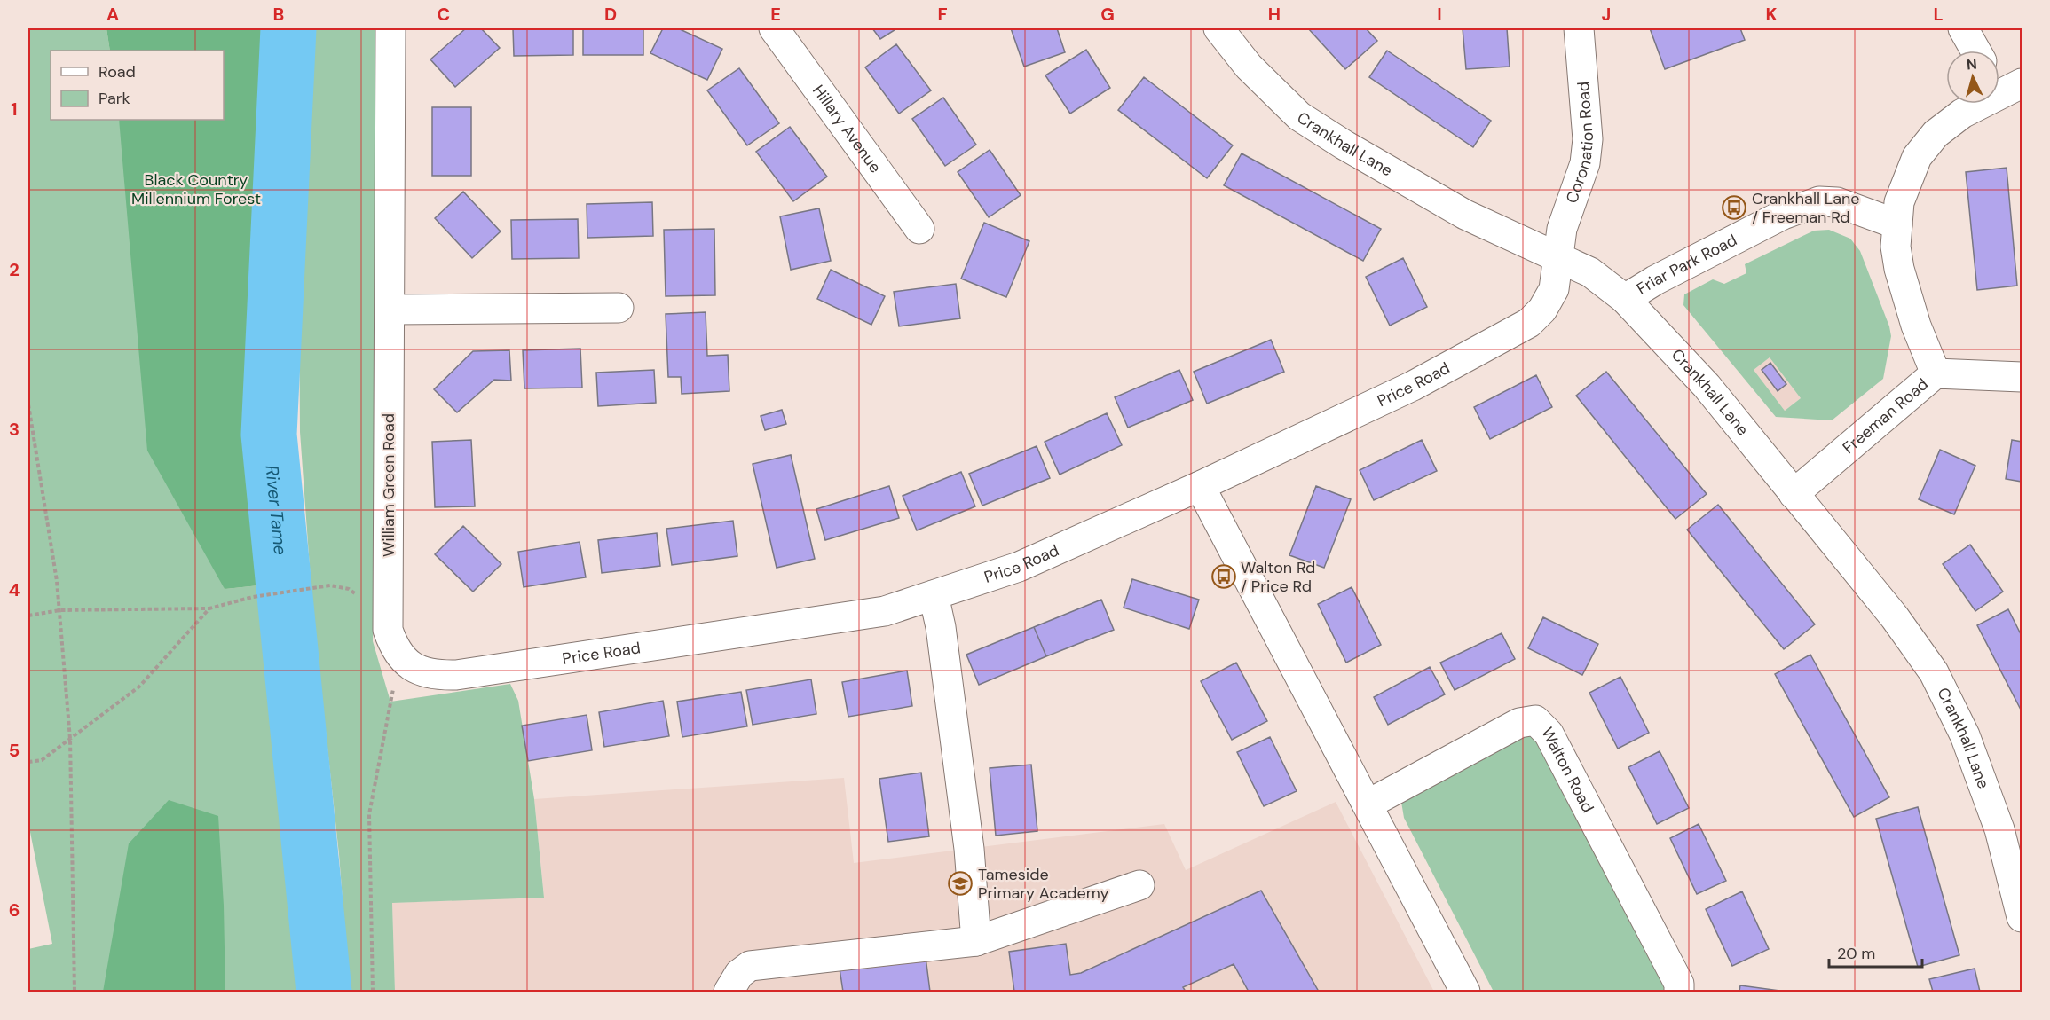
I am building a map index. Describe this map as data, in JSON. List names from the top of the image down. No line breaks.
{"streets":{"street":["Hillary Avenue","Crankhall Lane","Coronation Road","Friar Park Road","Price Road","Freeman Road","William Green Road","Walton Road"]},"crossings":[["Crankhall Lane","Coronation Road"],["Crankhall Lane","Friar Park Road"],["Crankhall Lane","Price Road"],["Crankhall Lane","Freeman Road"],["Coronation Road","Price Road"],["Price Road","William Green Road"]],"water":["River Tame"],"parks":["Black Country Millennium Forest"],"places":{"bus stop":["Crankhall Lane / Freeman Rd","Walton Rd / Price Rd"],"school or university":["Tameside Primary Academy"]},"legend":["Road","Park"],"scale_bar":"20 m","north":"top","grid":{"columns":["A","B","C","D","E","F","G","H","I","J","K","L"],"rows":["1","2","3","4","5","6"]}}
